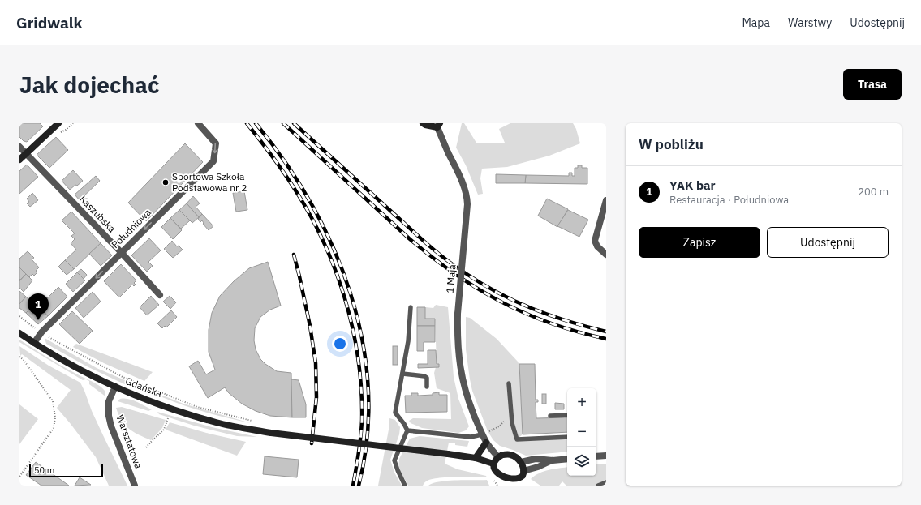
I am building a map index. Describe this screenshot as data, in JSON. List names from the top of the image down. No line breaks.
{"streets":{"street":["Kaszubska","Południowa","1 Maja","Gdańska","Warsztatowa"]},"crossings":[["Kaszubska","Południowa"],["Południowa","Gdańska"],["Gdańska","Warsztatowa"]],"one_way":["Południowa"],"places":["Sportowa Szkoła Podstawowa nr 2"],"scale_bar":"50 m","page":{"header":"Gridwalk","nav":["Mapa","Warstwy","Udostępnij"],"buttons":["Trasa",["Zapisz","Udostępnij"]],"title":"Jak dojechać","heading":"W pobliżu","list":[{"mark":"1","name":"YAK bar","note":"Restauracja · Południowa","value":"200 m"}],"pins":"1","map_buttons":["+","−"],"scale":"50 m"}}
